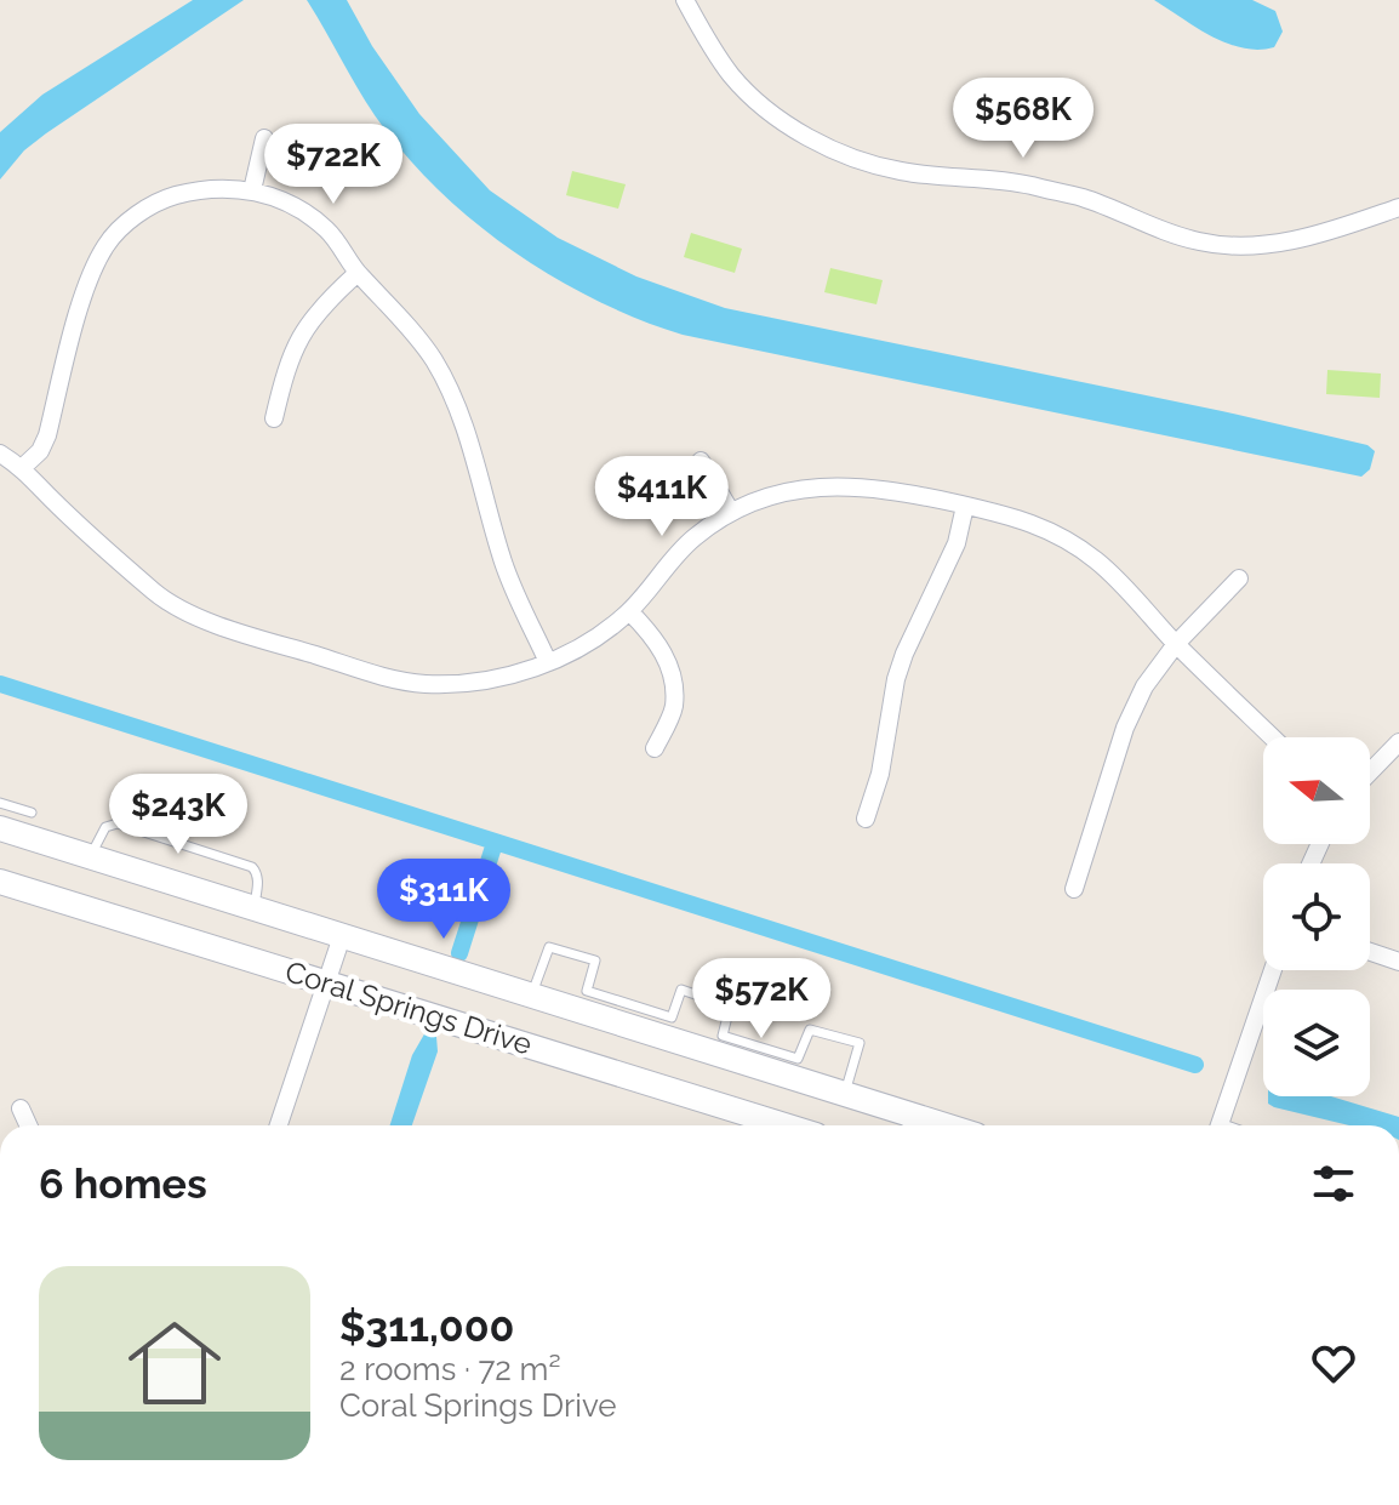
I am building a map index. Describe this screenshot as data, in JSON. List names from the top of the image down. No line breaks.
{"streets":{"main road":["Coral Springs Drive"]},"north":"left","page":{"price":["$568K","$722K","$411K","$243K","$311K","$572K"],"heading":"6 homes","list":[{"name":"$311,000","note":"2 rooms · 72 m² · Coral Springs Drive"}]}}
